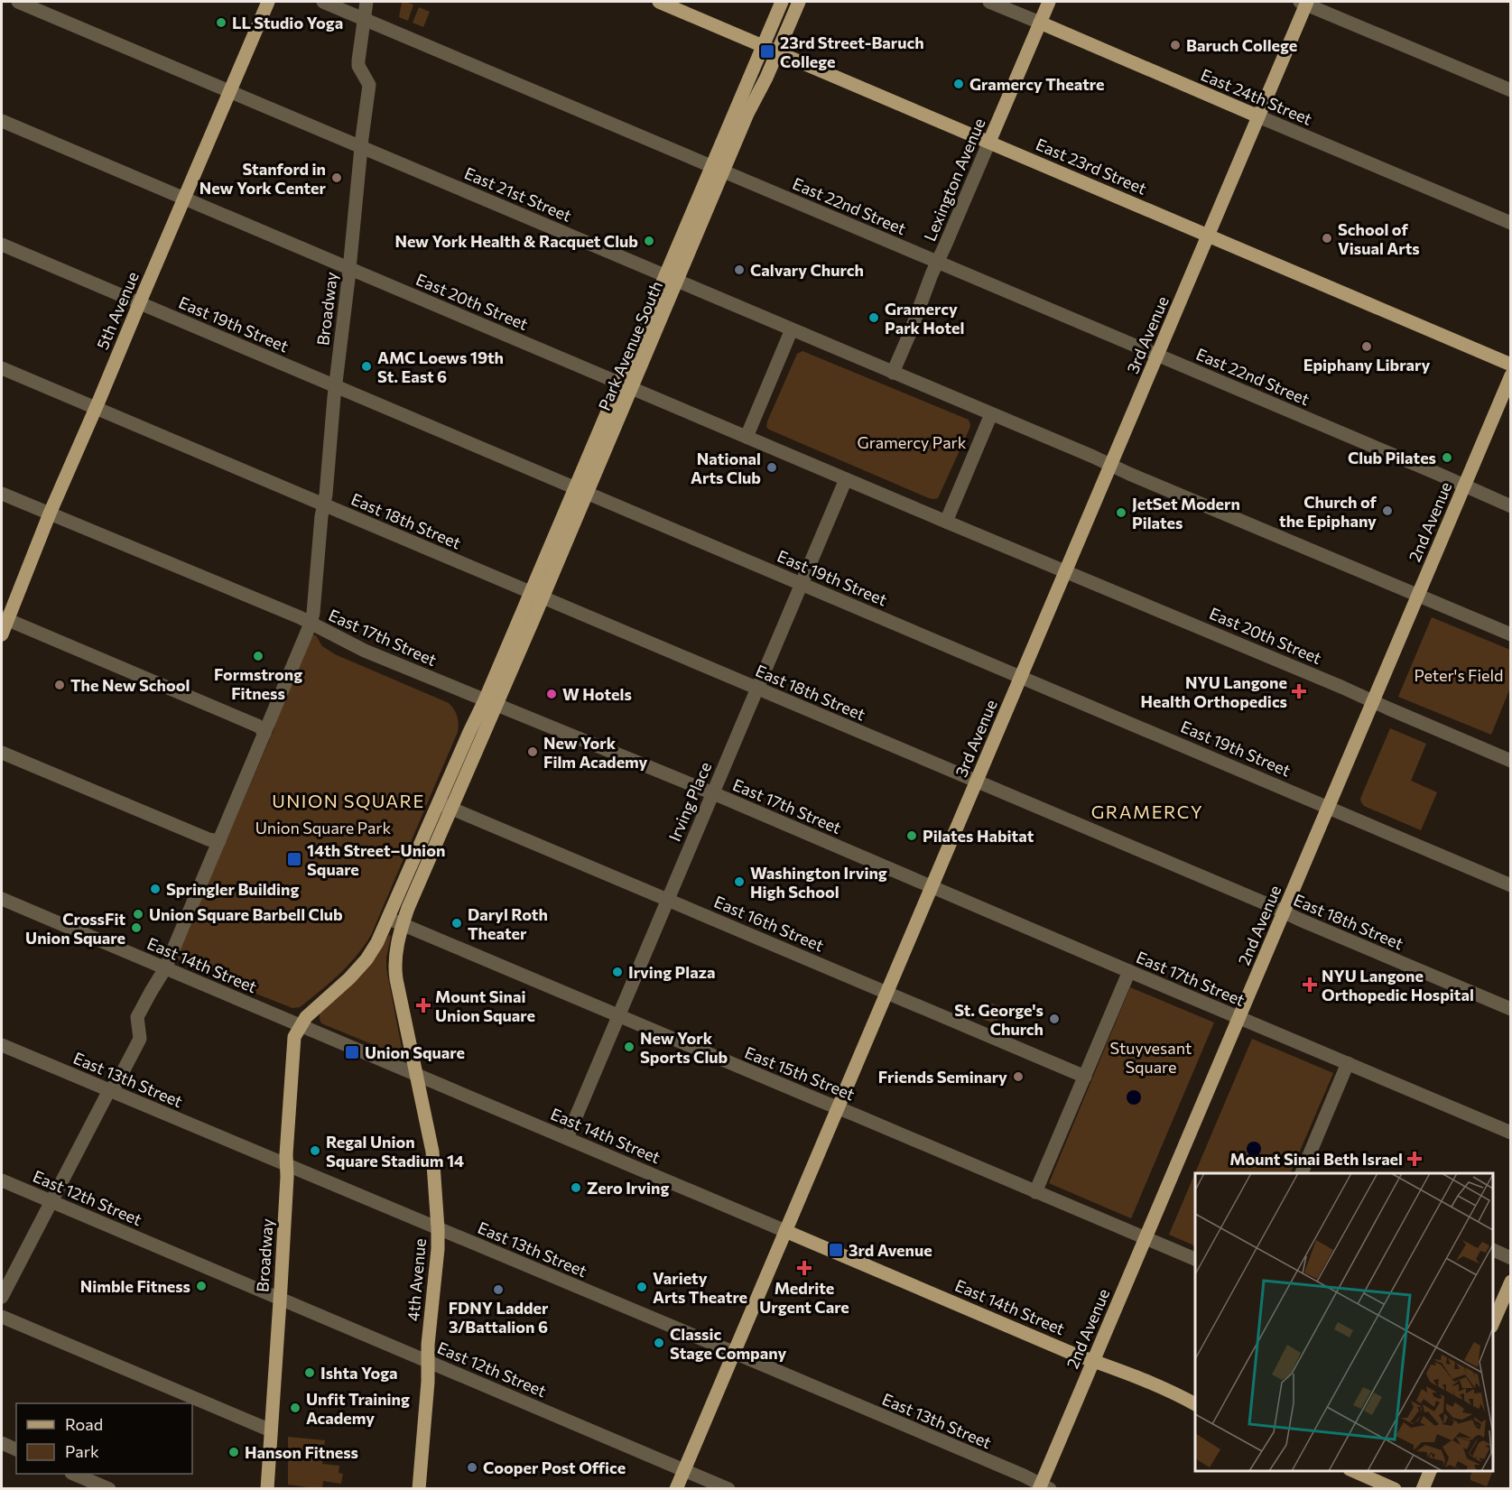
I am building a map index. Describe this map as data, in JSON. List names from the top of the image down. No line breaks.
{"streets":{"main road":["East 24th Street","East 23rd Street","Lexington Avenue","Broadway","5th Avenue","3rd Avenue","Park Avenue South","2nd Avenue","East 14th Street","4th Avenue"],"street":["East 21st Street","East 22nd Street","East 20th Street","East 19th Street","East 18th Street","East 17th Street","Irving Place","East 16th Street","East 15th Street","East 13th Street","East 12th Street"]},"crossings":[["East 24th Street","Lexington Avenue"],["East 24th Street","3rd Avenue"],["East 23rd Street","Lexington Avenue"],["East 23rd Street","3rd Avenue"],["East 23rd Street","Park Avenue South"],["Lexington Avenue","East 21st Street"],["Lexington Avenue","East 22nd Street"],["East 21st Street","Broadway"],["East 21st Street","5th Avenue"],["East 21st Street","3rd Avenue"],["East 21st Street","Park Avenue South"],["East 22nd Street","Broadway"],["East 22nd Street","3rd Avenue"],["East 22nd Street","Park Avenue South"],["East 22nd Street","2nd Avenue"],["East 20th Street","Broadway"],["East 20th Street","5th Avenue"],["East 20th Street","3rd Avenue"],["East 20th Street","Park Avenue South"],["East 20th Street","2nd Avenue"],["East 20th Street","Irving Place"],["Broadway","East 19th Street"],["Broadway","East 18th Street"],["Broadway","East 17th Street"],["Broadway","East 14th Street"],["Broadway","East 13th Street"],["Broadway","East 12th Street"],["5th Avenue","East 19th Street"],["5th Avenue","East 18th Street"],["5th Avenue","East 17th Street"],["East 19th Street","3rd Avenue"],["East 19th Street","Park Avenue South"],["East 19th Street","2nd Avenue"],["East 19th Street","Irving Place"],["3rd Avenue","East 18th Street"],["3rd Avenue","East 17th Street"],["3rd Avenue","East 16th Street"],["3rd Avenue","East 14th Street"],["3rd Avenue","East 15th Street"],["3rd Avenue","East 13th Street"],["3rd Avenue","East 12th Street"],["Park Avenue South","East 18th Street"],["Park Avenue South","East 17th Street"],["Park Avenue South","East 16th Street"],["Park Avenue South","4th Avenue"],["East 18th Street","2nd Avenue"],["East 18th Street","Irving Place"],["2nd Avenue","East 17th Street"],["2nd Avenue","East 14th Street"],["2nd Avenue","East 15th Street"],["2nd Avenue","East 13th Street"],["East 17th Street","Irving Place"],["Irving Place","East 16th Street"],["Irving Place","East 14th Street"],["Irving Place","East 15th Street"],["East 16th Street","4th Avenue"],["East 14th Street","4th Avenue"],["East 15th Street","4th Avenue"],["East 13th Street","4th Avenue"],["East 12th Street","4th Avenue"]],"districts":["UNION SQUARE","GRAMERCY"],"parks":["Gramercy Park","Peter's Field","Union Square Park","Stuyvesant Square"],"places":{"other":["LL Studio Yoga","Baruch College","Gramercy Theatre","Stanford in New York Center","School of Visual Arts","New York Health & Racquet Club","Calvary Church","Gramercy Park Hotel","Epiphany Library","AMC Loews 19th St. East 6","Club Pilates","National Arts Club","Church of the Epiphany","JetSet Modern Pilates","Formstrong Fitness","The New School","W Hotels","New York Film Academy","Pilates Habitat","Washington Irving High School","Springler Building","Union Square Barbell Club","Daryl Roth Theater","CrossFit Union Square","Irving Plaza","St. George's Church","New York Sports Club","Friends Seminary","Regal Union Square Stadium 14","Zero Irving","Nimble Fitness","Variety Arts Theatre","FDNY Ladder 3/Battalion 6","Classic Stage Company","Ishta Yoga","Unfit Training Academy","Hanson Fitness","Cooper Post Office"],"transit":["23rd Street-Baruch College","14th Street–Union Square","Union Square","3rd Avenue"],"health":["NYU Langone Health Orthopedics","NYU Langone Orthopedic Hospital","Mount Sinai Union Square","Mount Sinai Beth Israel","Medrite Urgent Care"]},"legend":["Road","Park"]}
